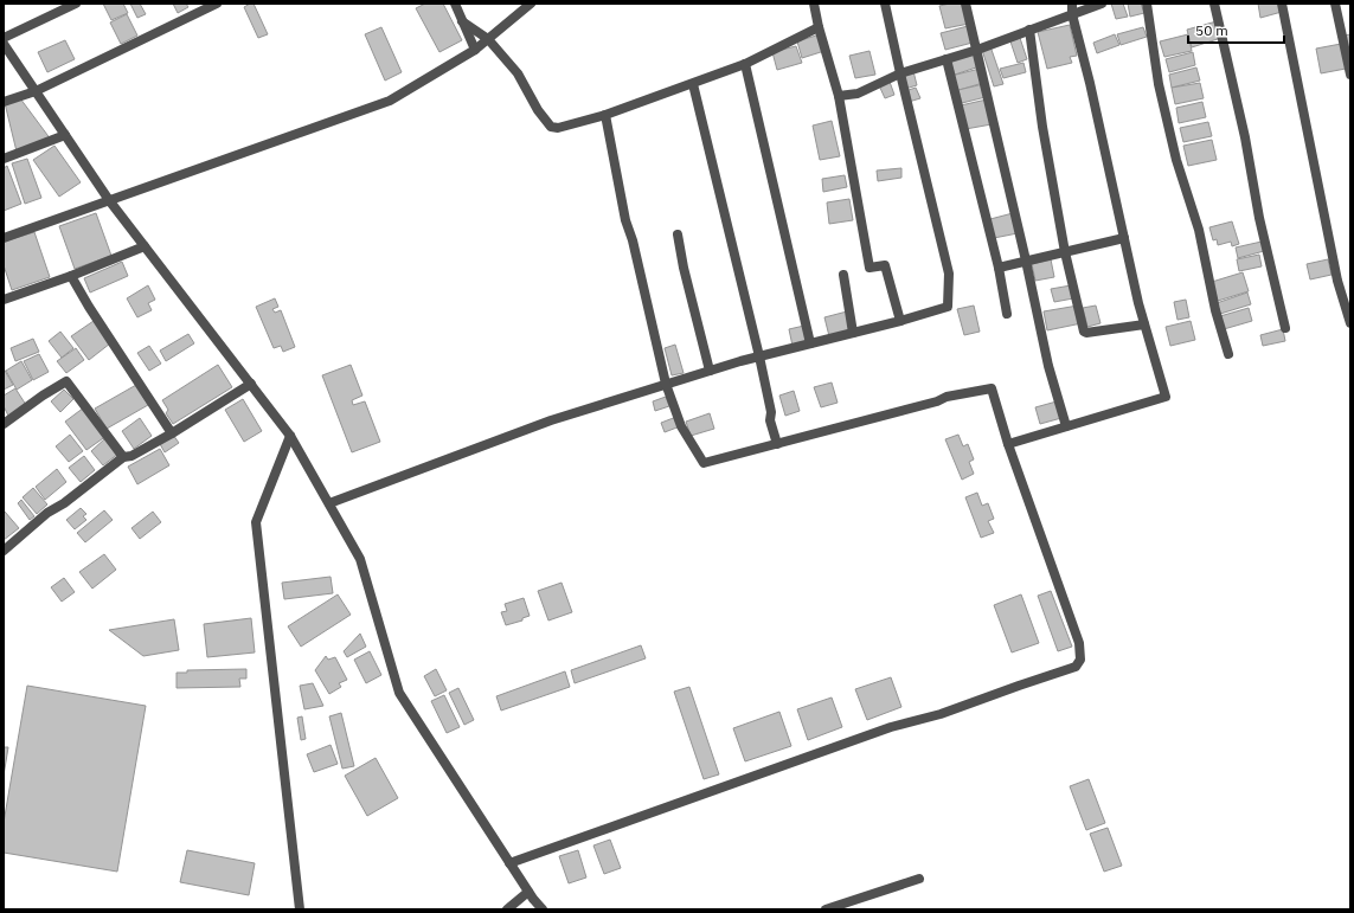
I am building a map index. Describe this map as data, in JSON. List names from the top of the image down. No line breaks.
{"scale_bar":"50 m"}
